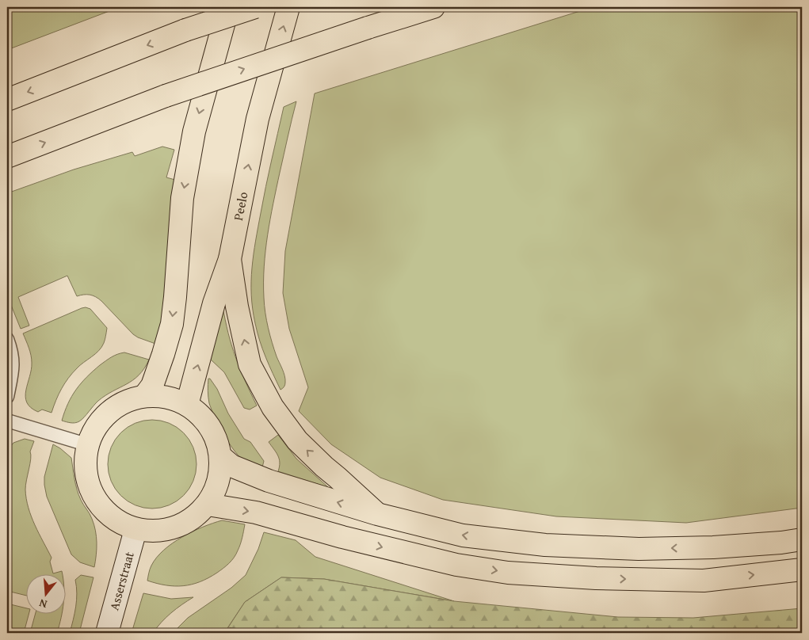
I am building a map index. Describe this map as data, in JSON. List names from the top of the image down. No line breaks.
{"streets":{"main road":["Peelo","Asserstraat"]},"crossings":[["Peelo","Asserstraat"]],"north":"bottom"}
